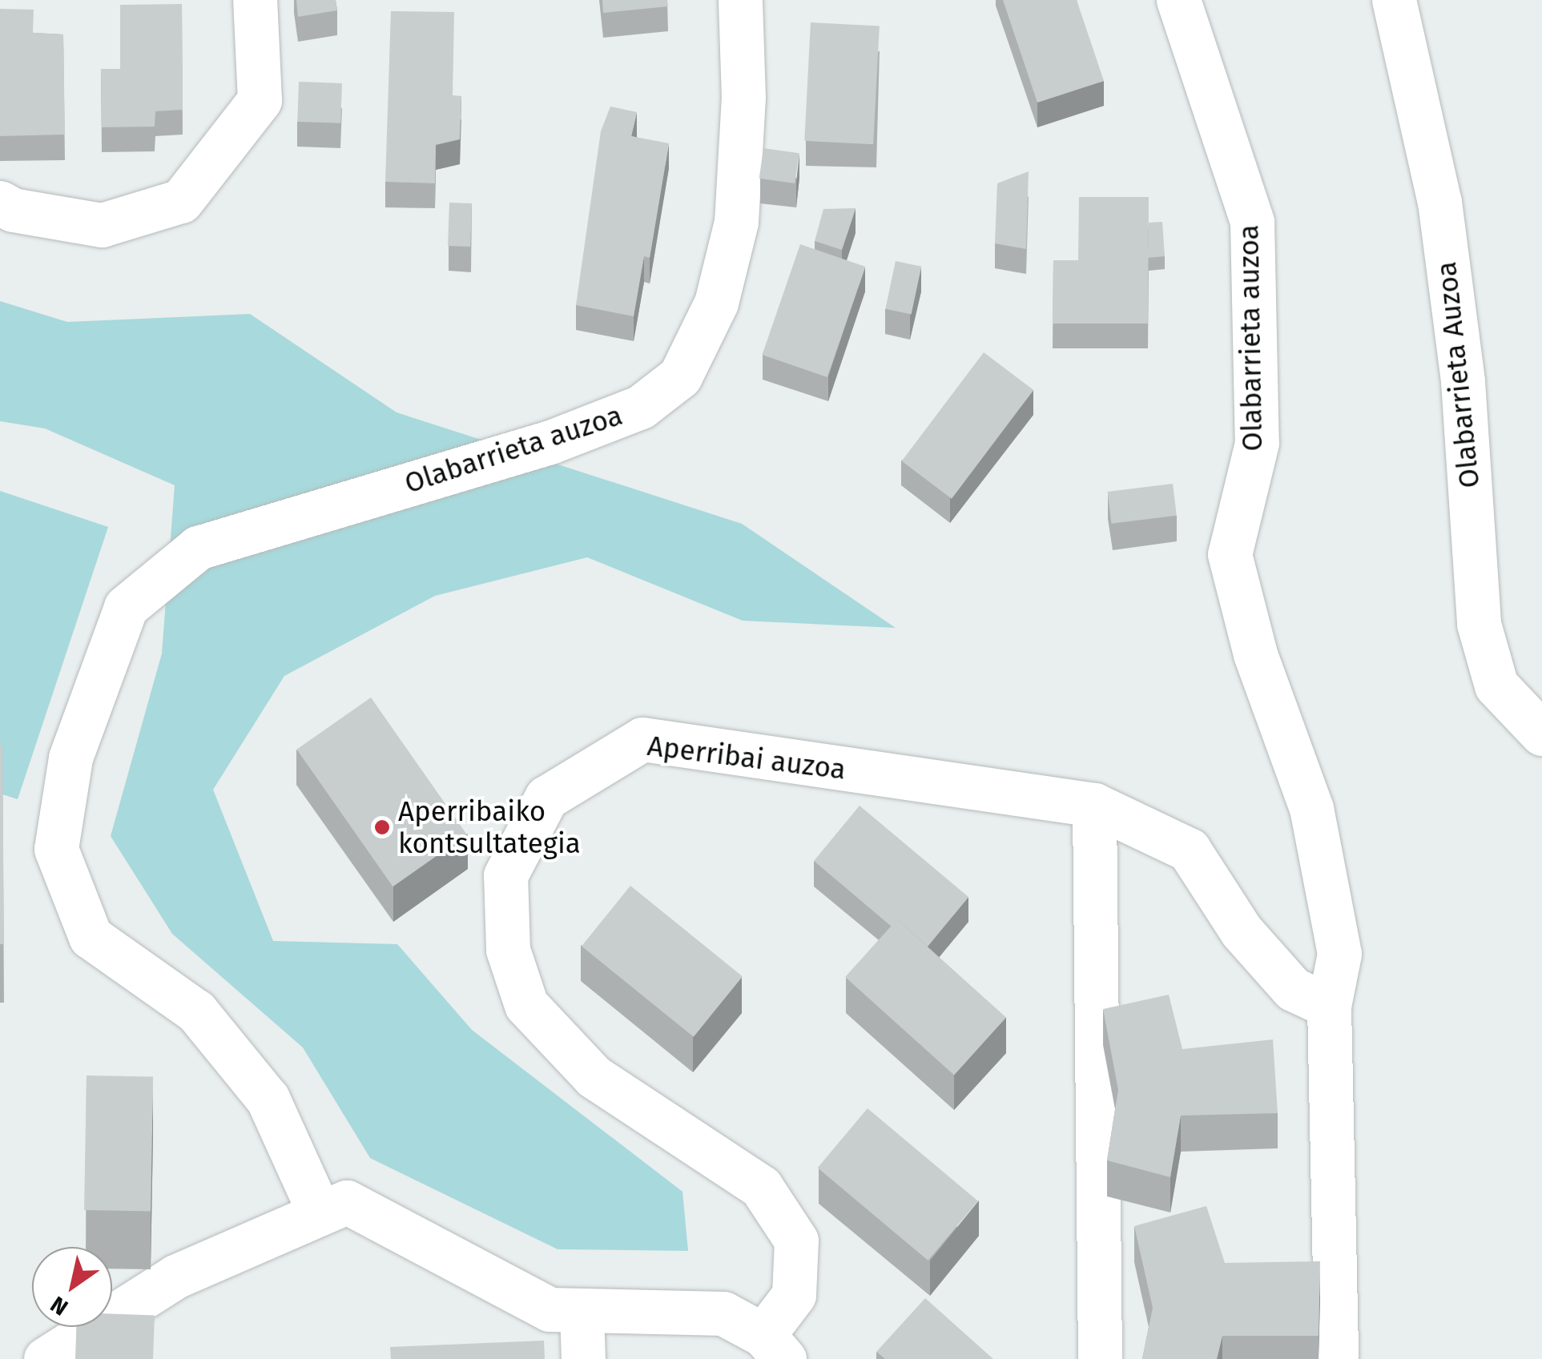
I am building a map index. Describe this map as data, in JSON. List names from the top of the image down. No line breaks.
{"streets":{"street":["Olabarrieta auzoa","Olabarrieta Auzoa","Aperribai auzoa"]},"crossings":[["Olabarrieta auzoa","Aperribai auzoa"]],"places":["Aperribaiko kontsultategia"],"north":"bottom left"}
